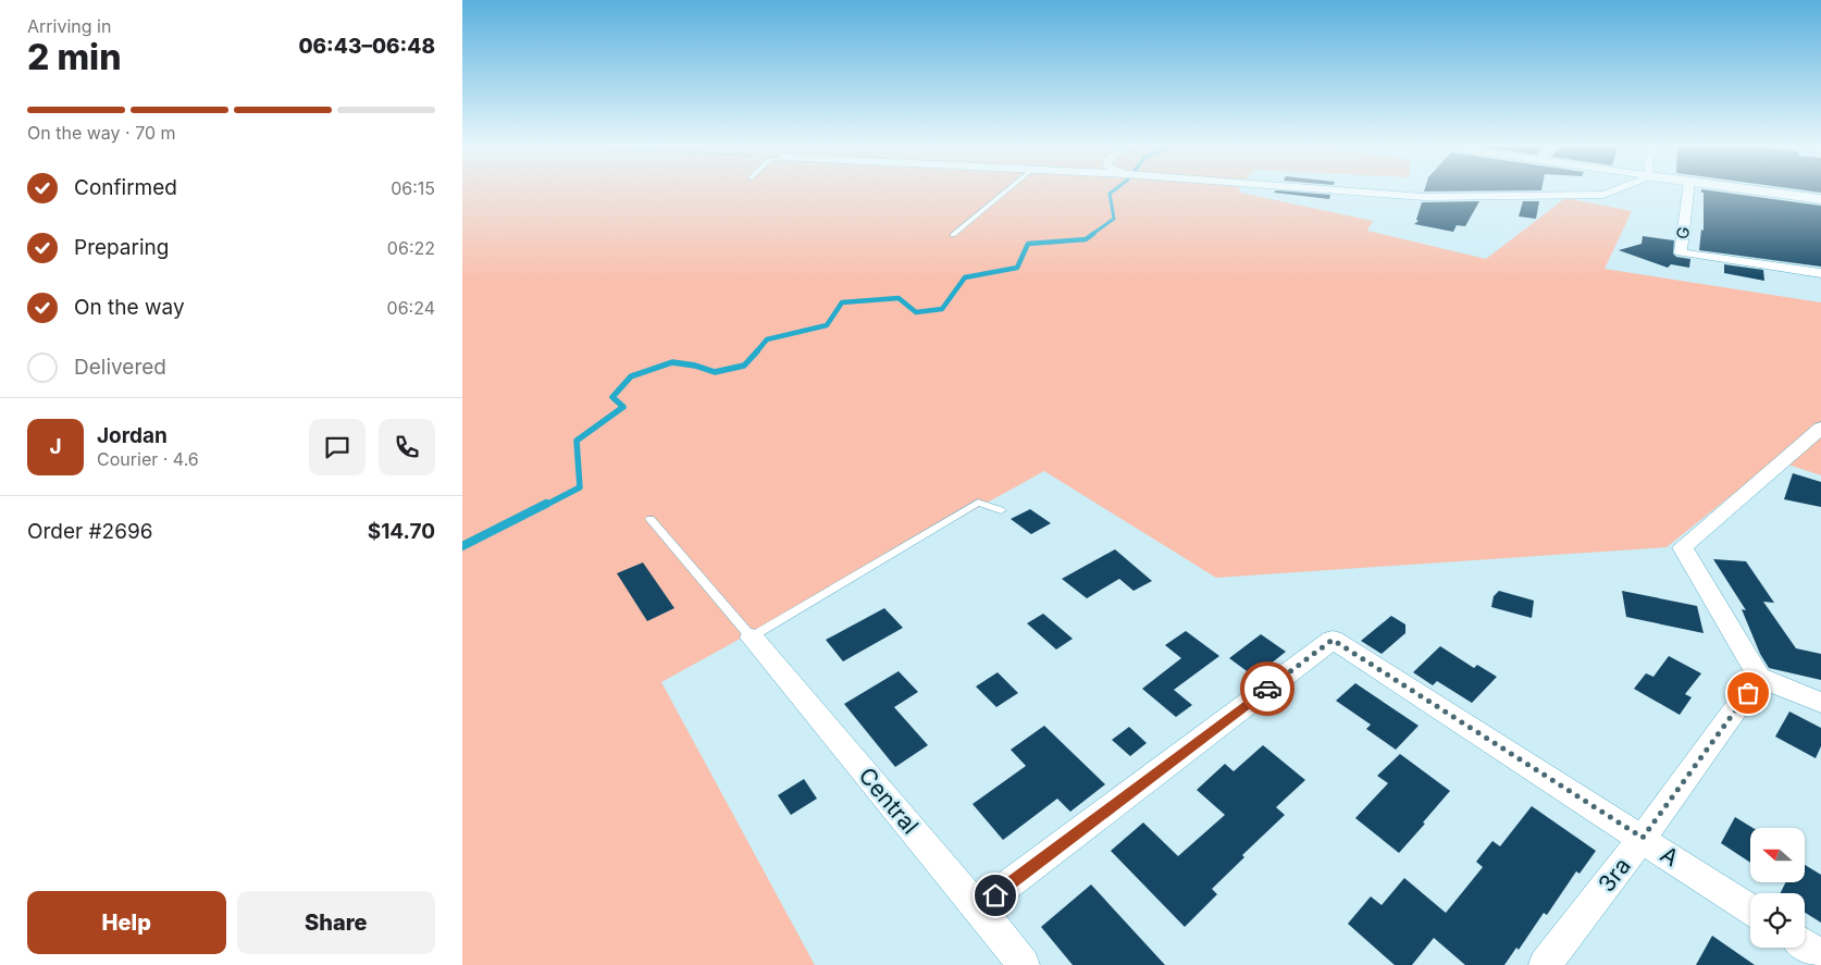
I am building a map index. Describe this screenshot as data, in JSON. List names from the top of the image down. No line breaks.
{"streets":{"street":["G","Central","A","3ra"]},"crossings":[["Central","A"],["A","3ra"]],"north":"left","page":{"heading":["2 min","Arriving in","06:43–06:48"],"panel":["Jordan","Courier · 4.6","Order #2696","$14.70"],"bar":"On the way · 70 m","list":[["Confirmed","06:15"],["Preparing","06:22"],["On the way","06:24"],"Delivered"],"round":"J","buttons":["Help","Share"]}}
